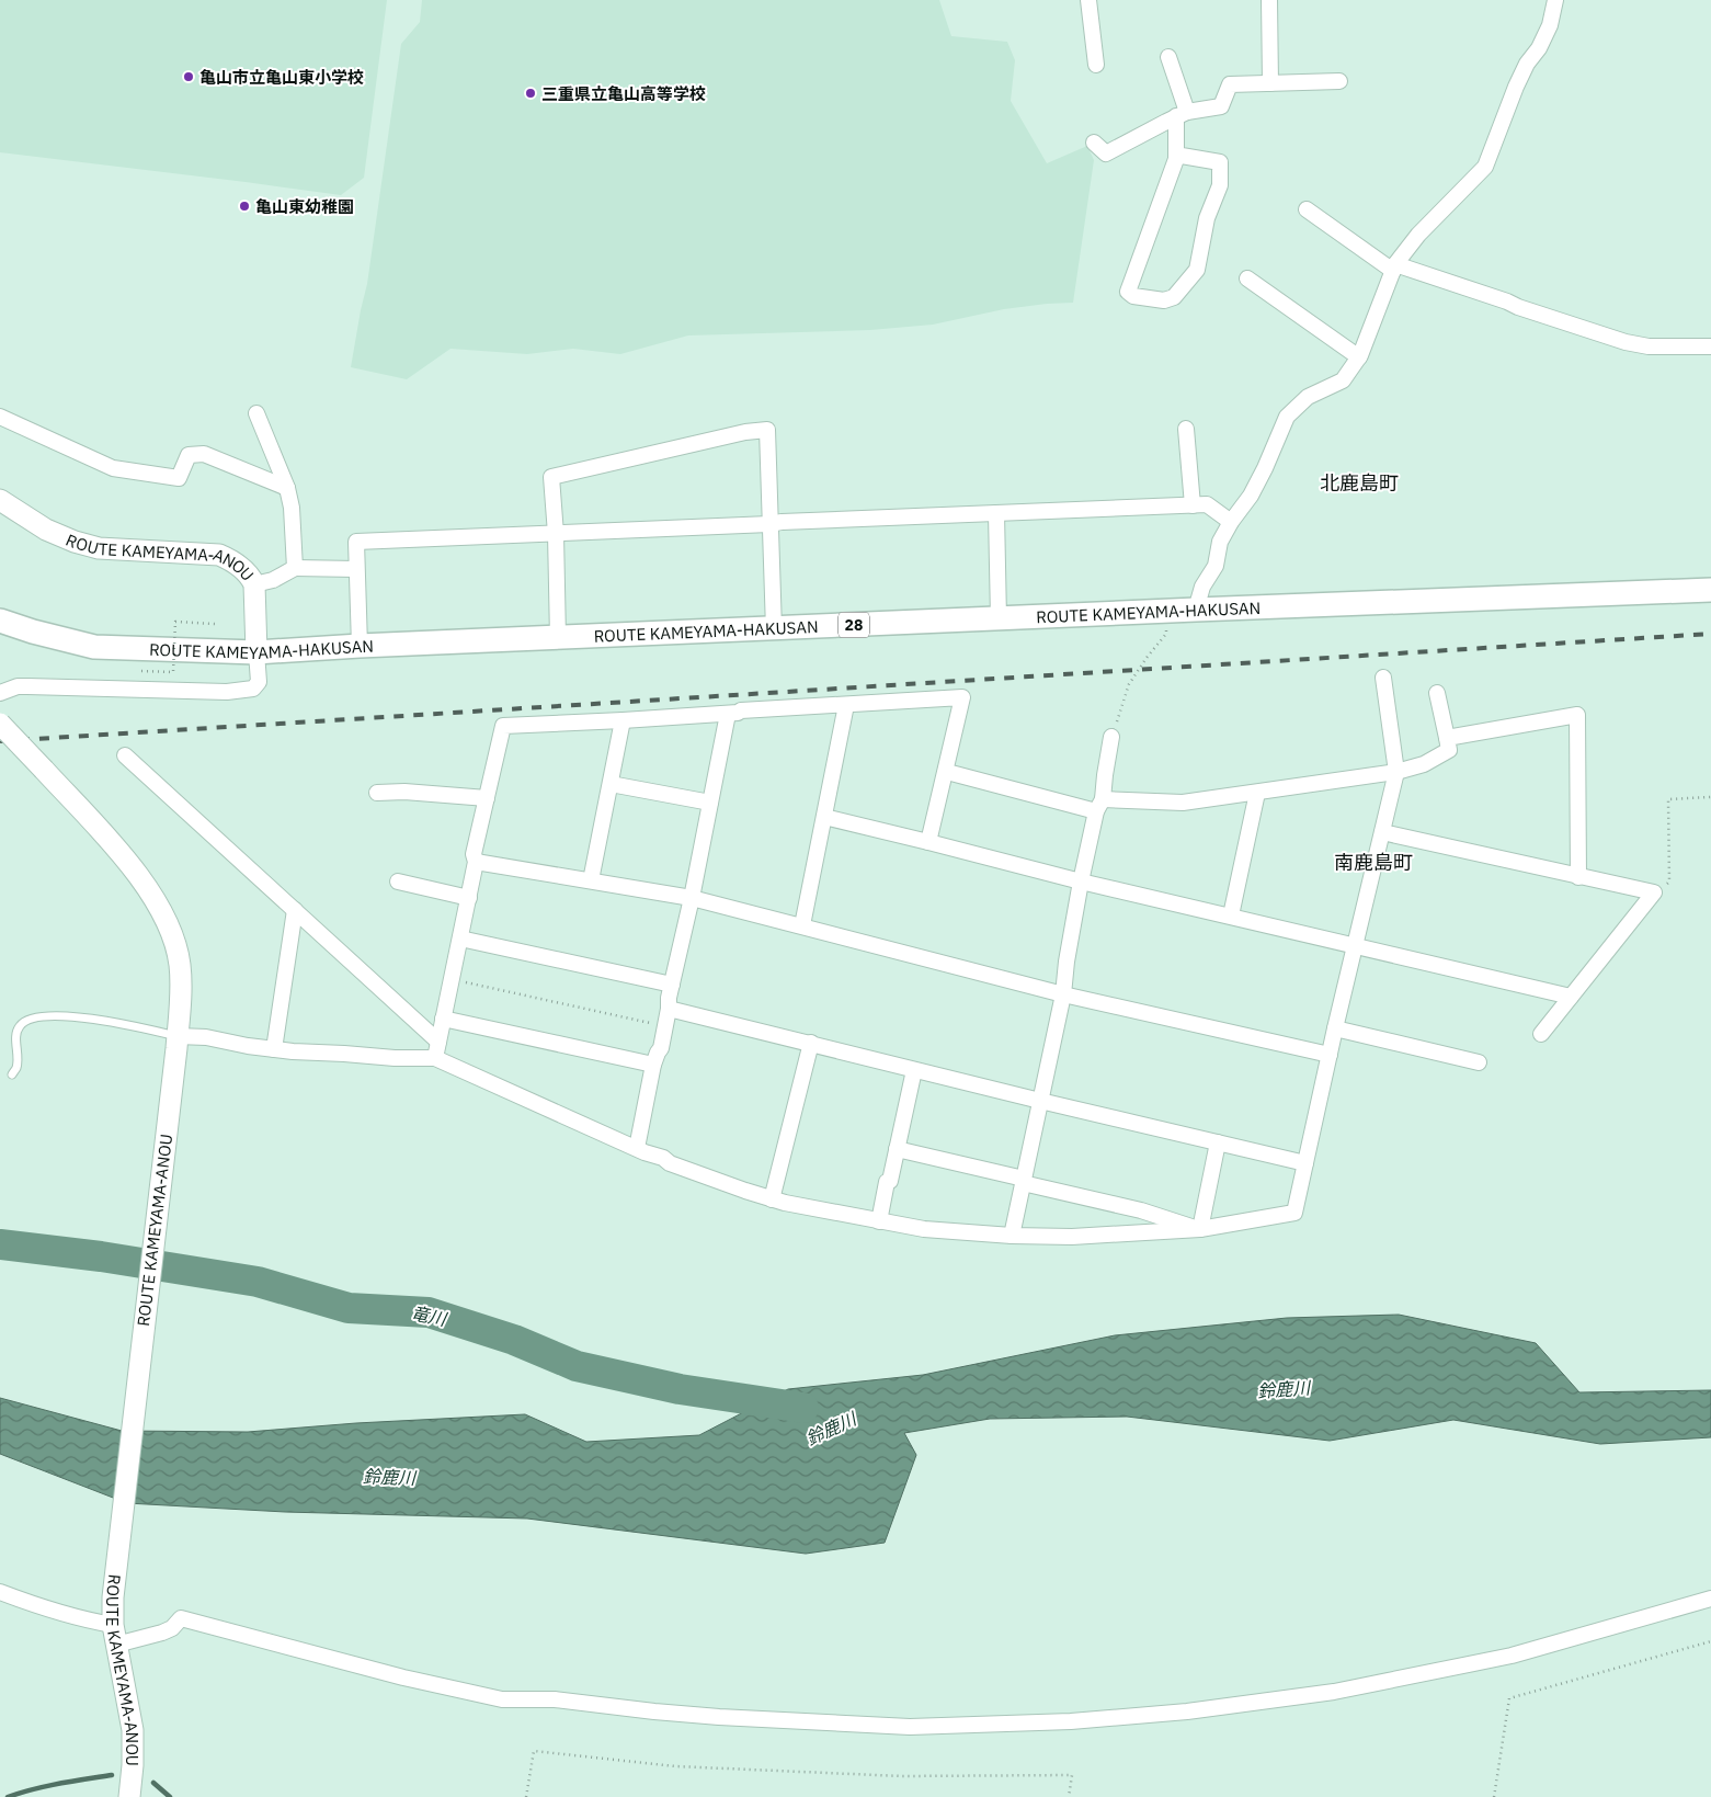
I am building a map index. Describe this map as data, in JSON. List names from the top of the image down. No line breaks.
{"streets":{"main road":["ROUTE KAMEYAMA-ANOU","ROUTE KAMEYAMA-HAKUSAN","28"]},"crossings":[["ROUTE KAMEYAMA-ANOU","ROUTE KAMEYAMA-HAKUSAN"]],"districts":["北鹿島町","南鹿島町"],"water":["竜川","鈴鹿川"],"places":["亀山市立亀山東小学校","三重県立亀山高等学校","亀山東幼稚園"]}
